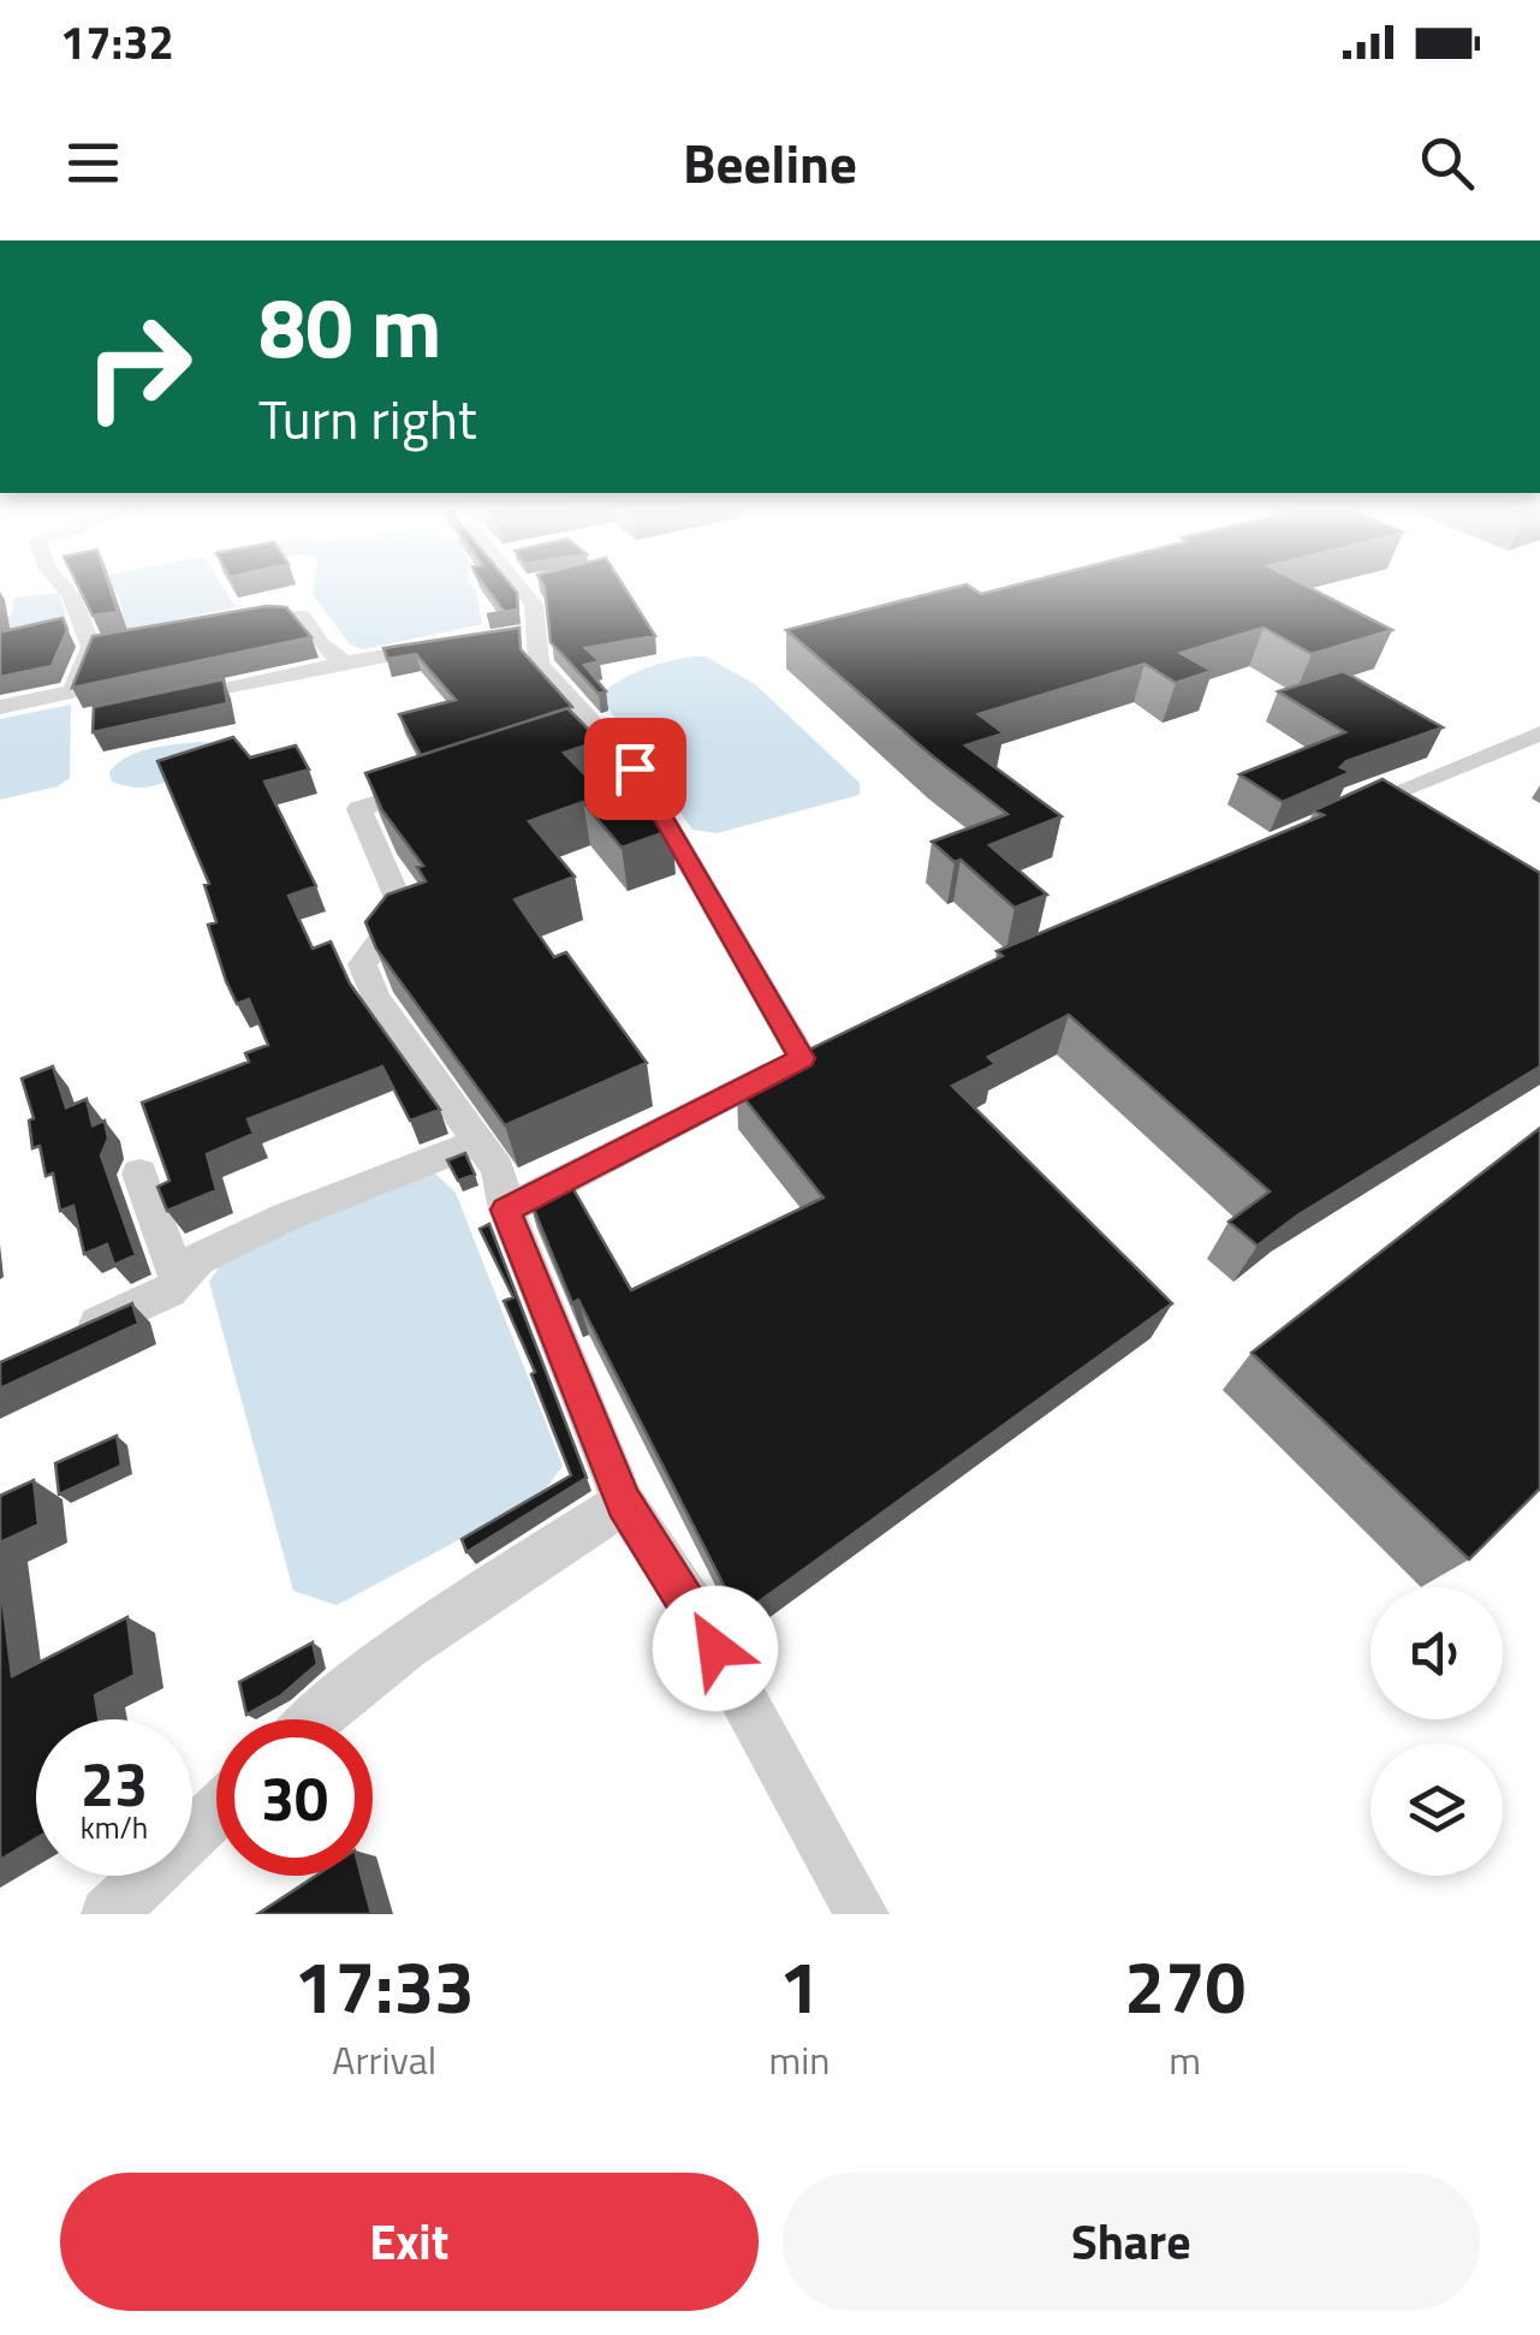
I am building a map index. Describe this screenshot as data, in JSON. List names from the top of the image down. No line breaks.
{"page":{"status":"17:32","header":"Beeline","turn":["80 m","Turn right"],"speed":"23 km/h","limit":"30","eta":["17:33","Arrival","1","min","270","m"],"buttons":["Exit","Share"]}}
